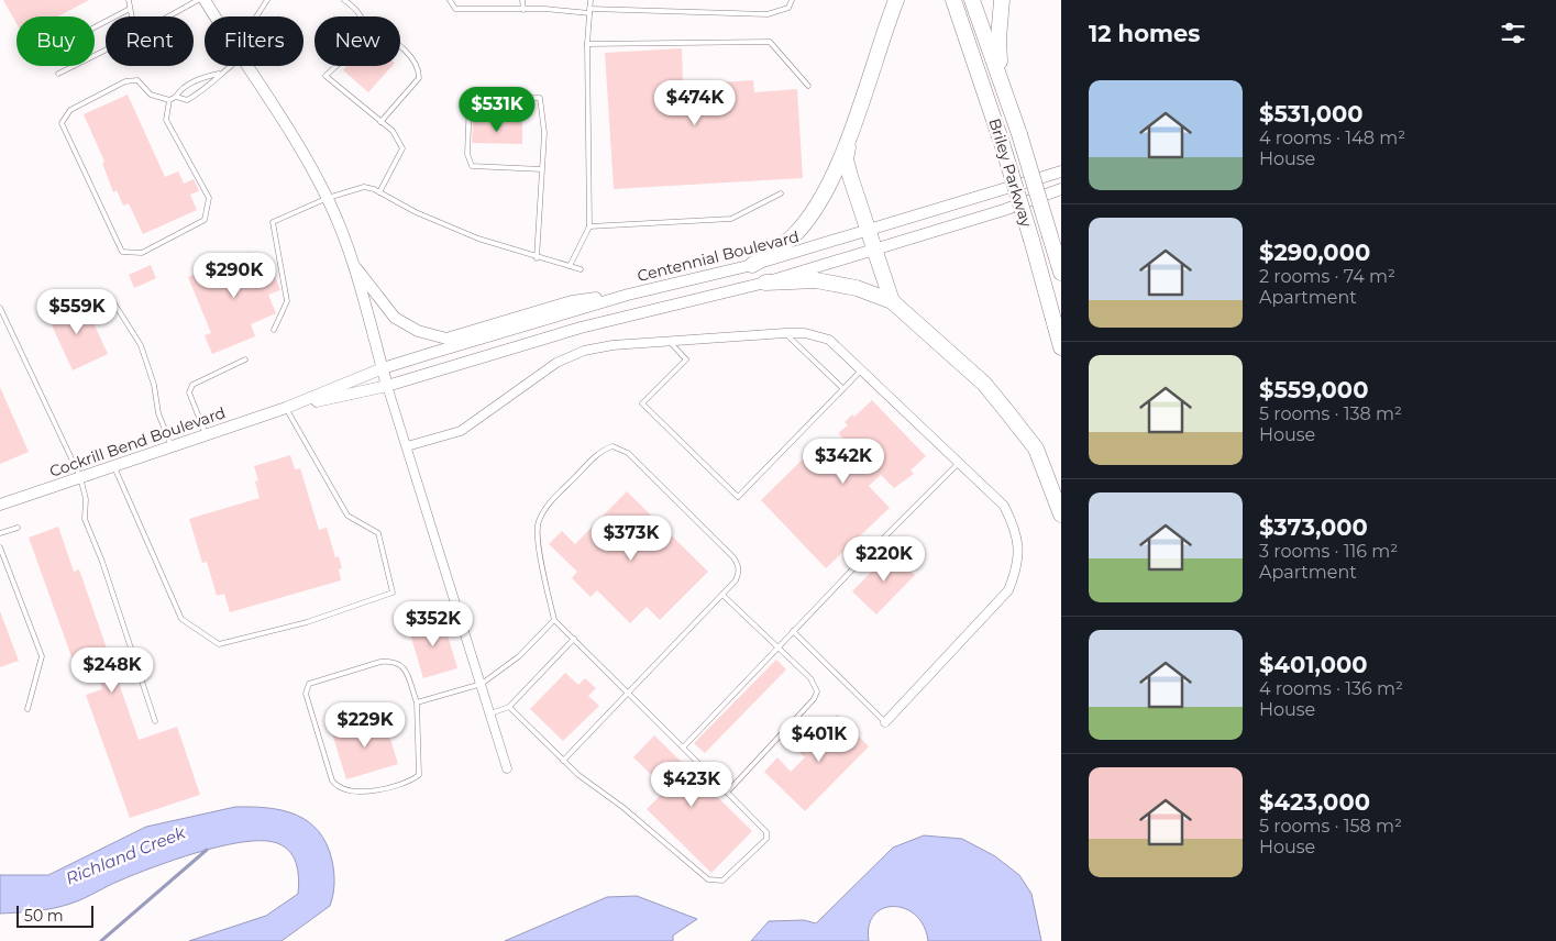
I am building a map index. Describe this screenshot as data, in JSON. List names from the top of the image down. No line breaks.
{"streets":{"highway":["Briley Parkway"],"main road":["Centennial Boulevard","Cockrill Bend Boulevard"]},"crossings":[["Centennial Boulevard","Cockrill Bend Boulevard"]],"water":["Richland Creek"],"scale_bar":"50 m","page":{"heading":"12 homes","chip":["Buy","Rent","Filters","New"],"list":[{"name":"$531,000","note":"4 rooms · 148 m² · House"},{"name":"$290,000","note":"2 rooms · 74 m² · Apartment"},{"name":"$559,000","note":"5 rooms · 138 m² · House"},{"name":"$373,000","note":"3 rooms · 116 m² · Apartment"},{"name":"$401,000","note":"4 rooms · 136 m² · House"},{"name":"$423,000","note":"5 rooms · 158 m² · House"}],"price":["$474K","$531K","$290K","$559K","$342K","$373K","$220K","$352K","$248K","$229K","$401K","$423K"],"scale":"50 m"}}
